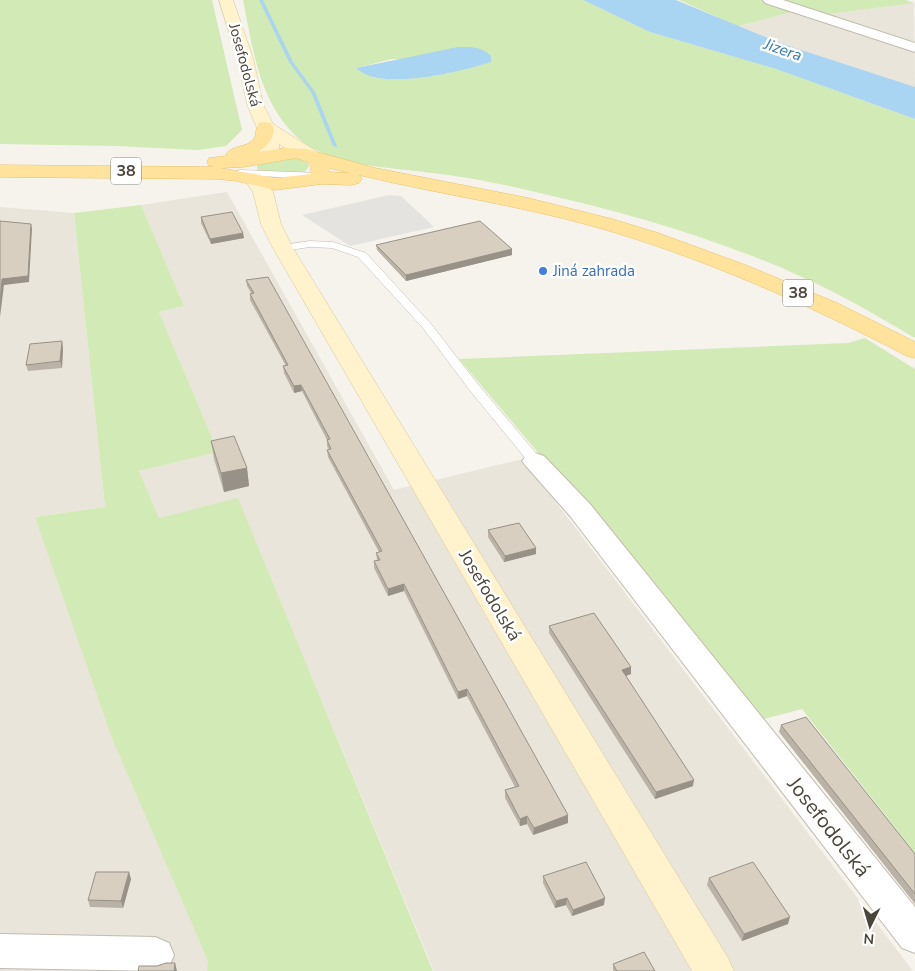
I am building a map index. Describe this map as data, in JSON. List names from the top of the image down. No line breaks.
{"streets":{"main road":["Josefodolská","38"]},"crossings":[["Josefodolská","38"]],"water":["Jizera"],"places":["Jiná zahrada"],"north":"bottom"}
